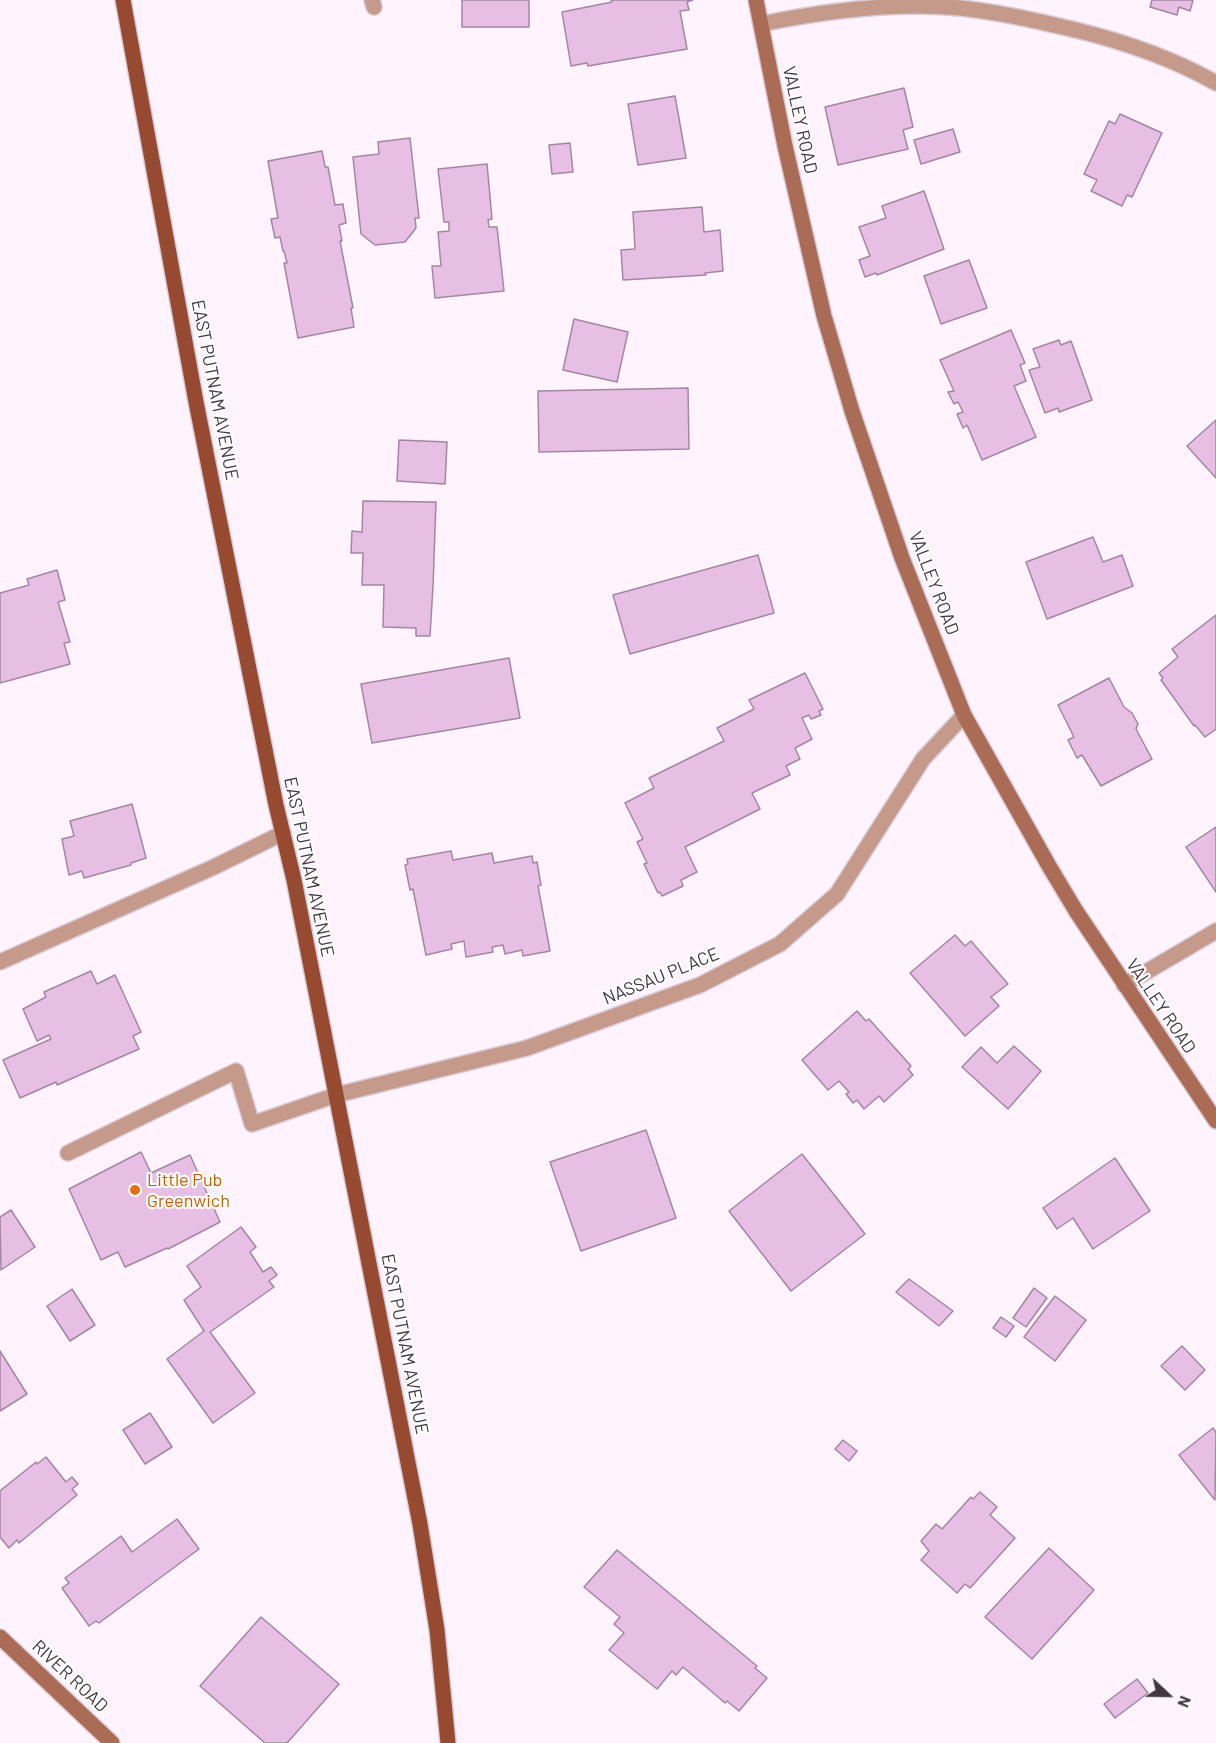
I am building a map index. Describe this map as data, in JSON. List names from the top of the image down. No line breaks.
{"streets":{"main road":["VALLEY ROAD","EAST PUTNAM AVENUE","RIVER ROAD"],"street":["NASSAU PLACE"]},"crossings":[["VALLEY ROAD","NASSAU PLACE"],["EAST PUTNAM AVENUE","NASSAU PLACE"]],"places":["Little Pub Greenwich"],"north":"right"}
